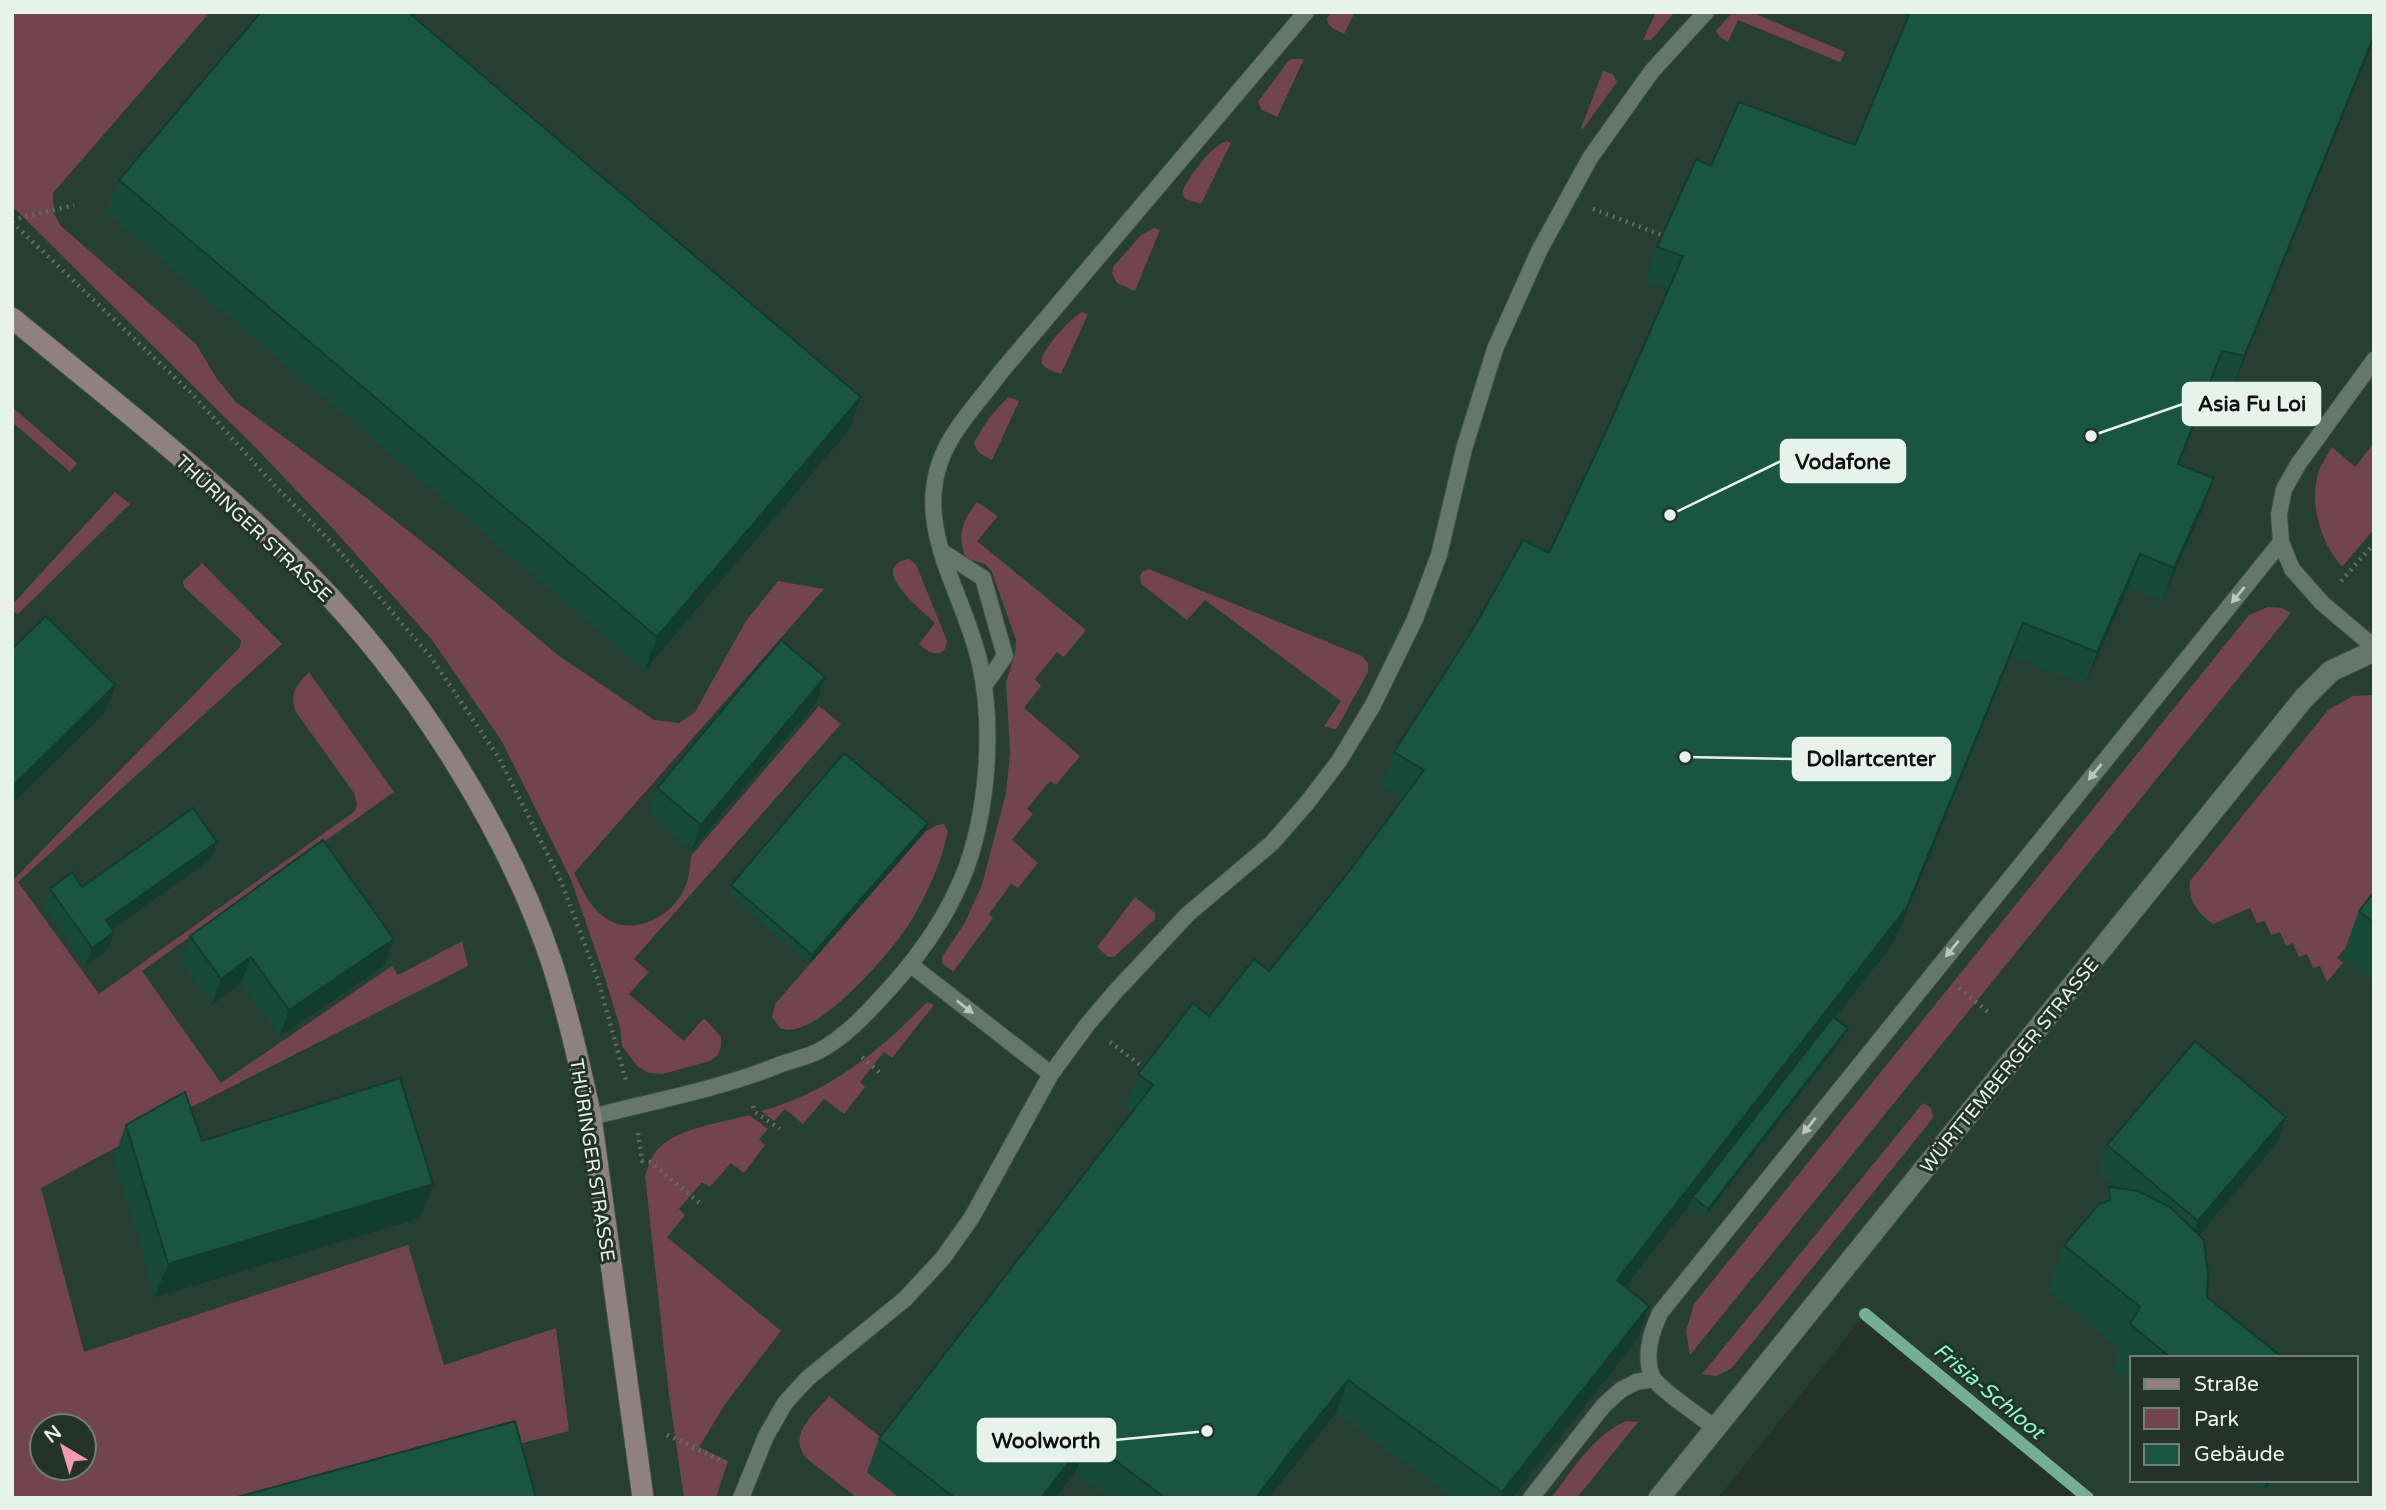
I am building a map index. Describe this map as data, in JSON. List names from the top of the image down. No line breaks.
{"streets":{"street":["THÜRINGER STRASSE","WÜRTTEMBERGER STRASSE"]},"water":["Frisia-Schloot"],"places":["Asia Fu Loi","Vodafone","Dollartcenter","Woolworth"],"legend":["Straße","Park","Gebäude"],"north":"top left"}
